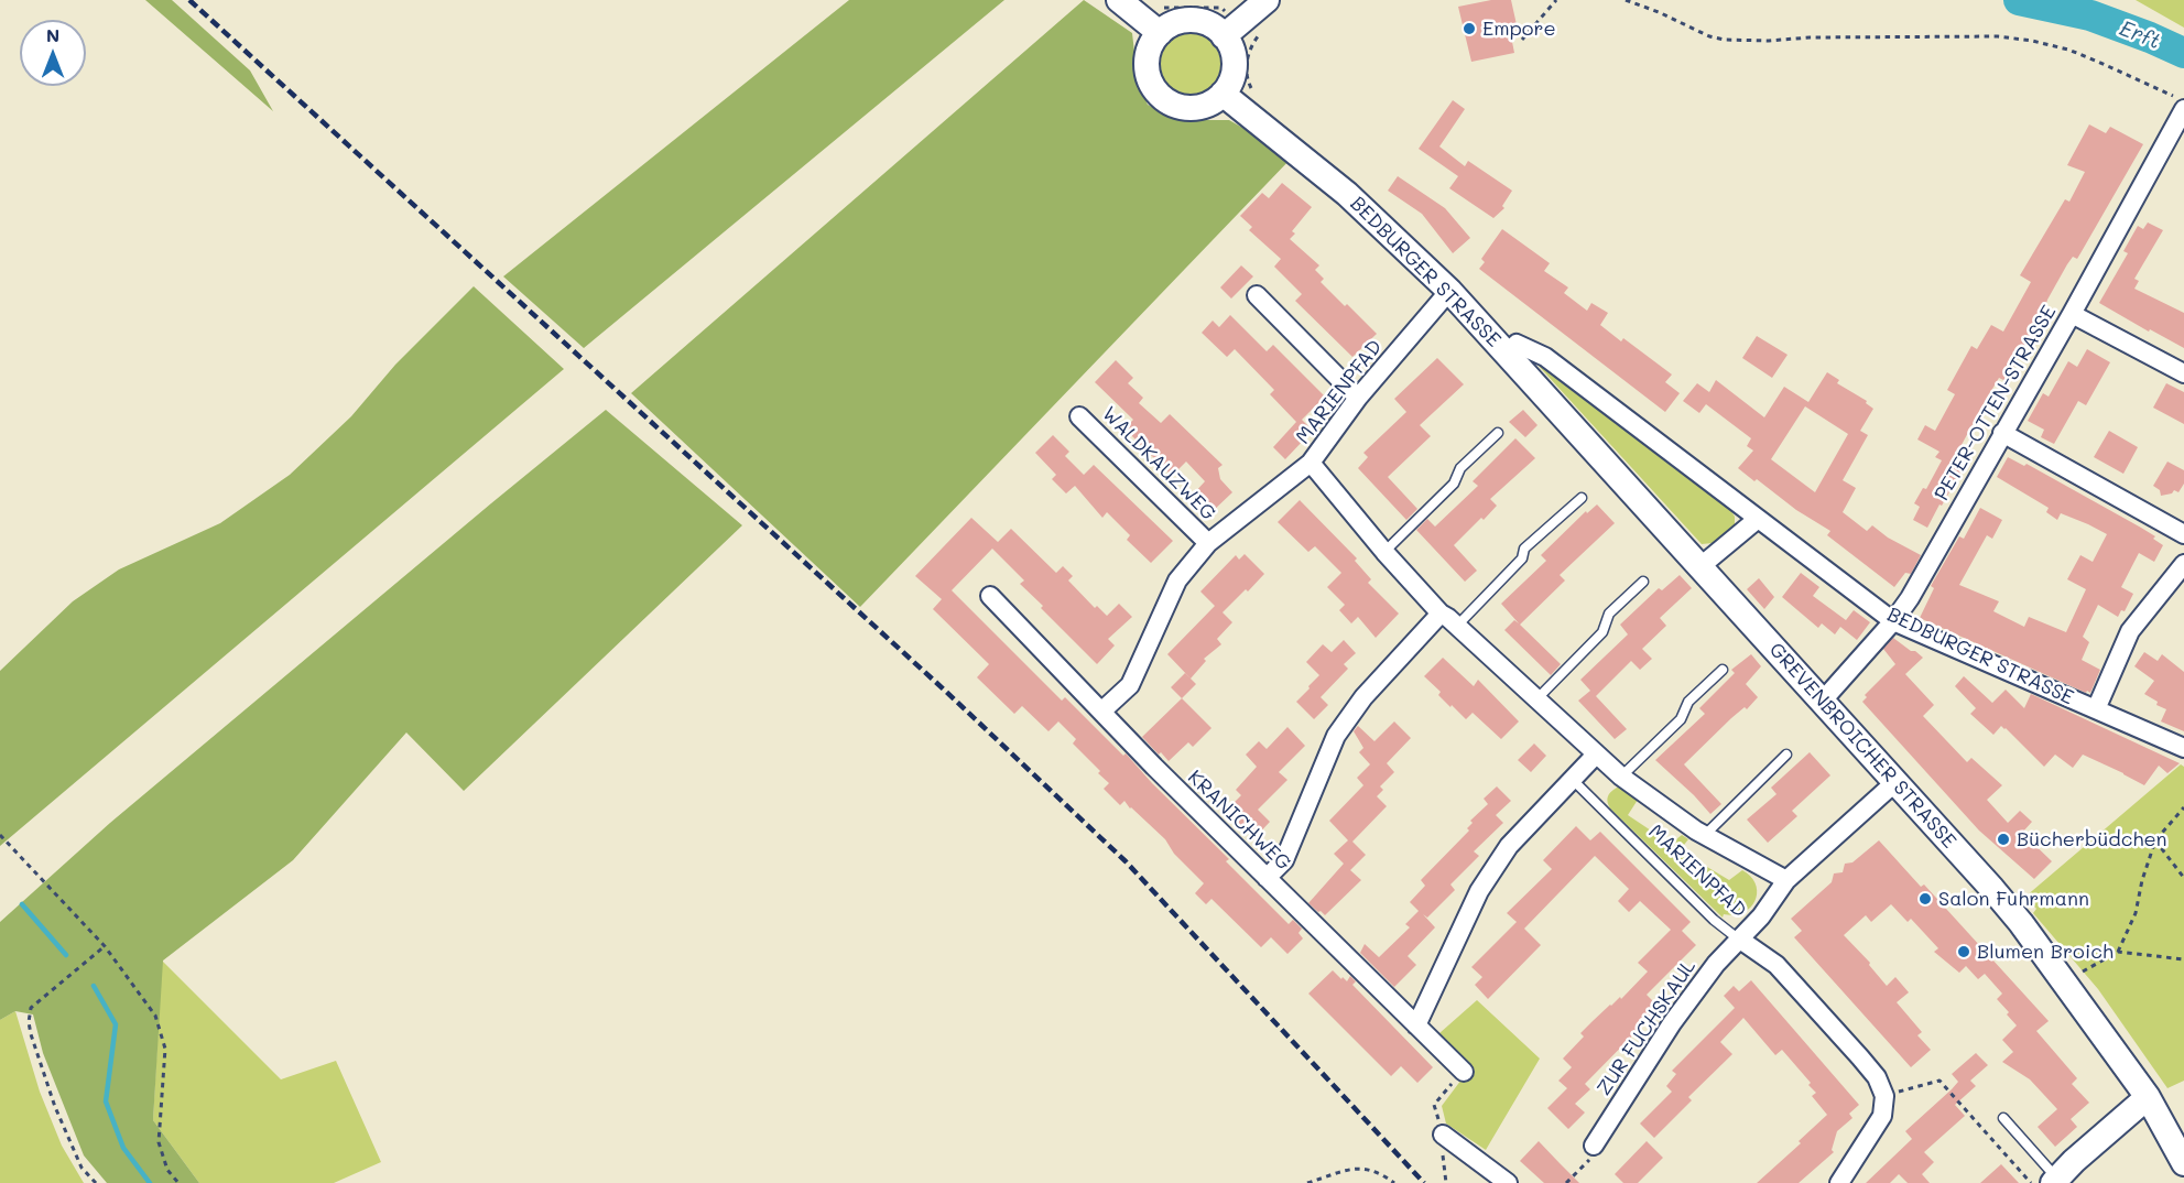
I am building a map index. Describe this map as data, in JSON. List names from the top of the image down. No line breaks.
{"streets":{"main road":["BEDBURGER STRASSE","GREVENBROICHER STRASSE"],"street":["MARIENPFAD","PETER-OTTEN-STRASSE","WALDKAUZWEG","KRANICHWEG","ZUR FUCHSKAUL"]},"crossings":[["BEDBURGER STRASSE","MARIENPFAD"],["BEDBURGER STRASSE","PETER-OTTEN-STRASSE"],["BEDBURGER STRASSE","GREVENBROICHER STRASSE"],["MARIENPFAD","GREVENBROICHER STRASSE"],["MARIENPFAD","ZUR FUCHSKAUL"],["PETER-OTTEN-STRASSE","GREVENBROICHER STRASSE"]],"water":["Erft"],"places":["Empore","Bücherbüdchen","Salon Fuhrmann","Blumen Broich"],"north":"top"}
